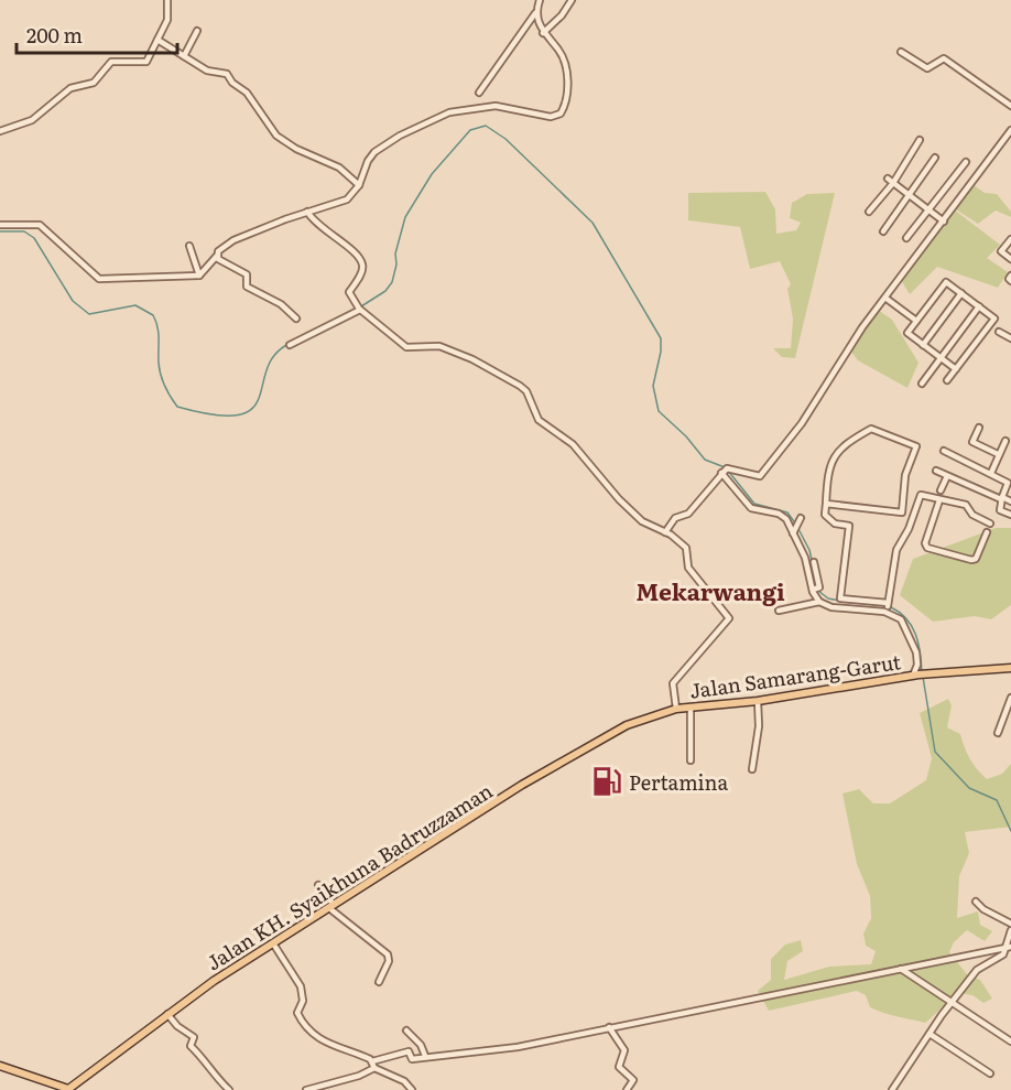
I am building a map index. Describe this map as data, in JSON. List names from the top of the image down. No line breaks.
{"streets":{"main road":["Jalan Samarang-Garut","Jalan KH. Syaikhuna Badruzzaman"]},"crossings":[["Jalan Samarang-Garut","Jalan KH. Syaikhuna Badruzzaman"]],"districts":["Mekarwangi"],"places":{"fuel station":["Pertamina"]},"scale_bar":"200 m"}
